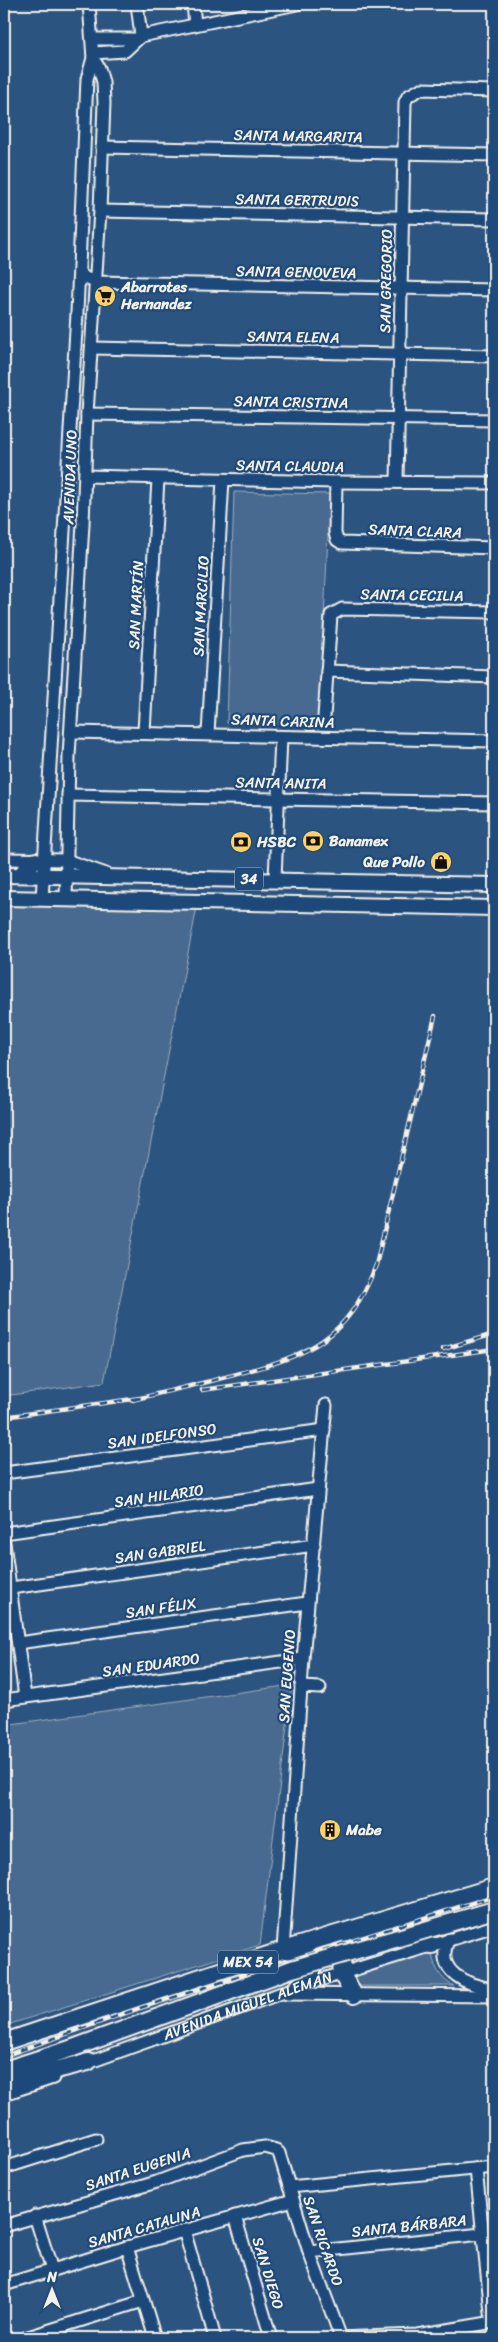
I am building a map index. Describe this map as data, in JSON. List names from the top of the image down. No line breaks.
{"streets":{"highway":["MEX 54","AVENIDA MIGUEL ALEMÁN"],"main road":["34"],"street":["SANTA MARGARITA","SANTA GERTRUDIS","SANTA GENOVEVA","SAN GREGORIO","SANTA ELENA","SANTA CRISTINA","SANTA CLAUDIA","AVENIDA UNO","SANTA CLARA","SANTA CECILIA","SAN MARTÍN","SAN MARCILIO","SANTA CARINA","SANTA ANITA","SAN IDELFONSO","SAN HILARIO","SAN GABRIEL","SAN FÉLIX","SAN EDUARDO","SAN EUGENIO","SANTA EUGENIA","SANTA BÁRBARA","SANTA CATALINA","SAN RICARDO","SAN DIEGO"]},"crossings":[["SANTA MARGARITA","SAN GREGORIO"],["SANTA MARGARITA","AVENIDA UNO"],["SANTA GERTRUDIS","SAN GREGORIO"],["SANTA GERTRUDIS","AVENIDA UNO"],["SANTA GENOVEVA","SAN GREGORIO"],["SANTA GENOVEVA","AVENIDA UNO"],["SAN GREGORIO","SANTA ELENA"],["SAN GREGORIO","SANTA CRISTINA"],["SAN GREGORIO","SANTA CLAUDIA"],["SANTA ELENA","AVENIDA UNO"],["SANTA CRISTINA","AVENIDA UNO"],["SANTA CLAUDIA","AVENIDA UNO"],["SANTA CLAUDIA","SANTA CLARA"],["SANTA CLAUDIA","SAN MARTÍN"],["SANTA CLAUDIA","SAN MARCILIO"],["AVENIDA UNO","SANTA CARINA"],["AVENIDA UNO","SANTA ANITA"],["AVENIDA UNO","34"],["SAN MARTÍN","SANTA CARINA"],["SAN MARCILIO","SANTA CARINA"],["SAN IDELFONSO","SAN EUGENIO"],["SAN HILARIO","SAN EUGENIO"],["SAN GABRIEL","SAN EUGENIO"],["SAN FÉLIX","SAN EUGENIO"],["SAN EDUARDO","SAN EUGENIO"],["SAN EUGENIO","MEX 54"],["SANTA EUGENIA","SAN RICARDO"],["SANTA BÁRBARA","SAN RICARDO"],["SANTA CATALINA","SAN RICARDO"],["SANTA CATALINA","SAN DIEGO"]],"places":{"supermarket":["Abarrotes Hernandez"],"bank":["Banamex","HSBC"],"shop":["Que Pollo"],"building":["Mabe"]},"north":"top"}
